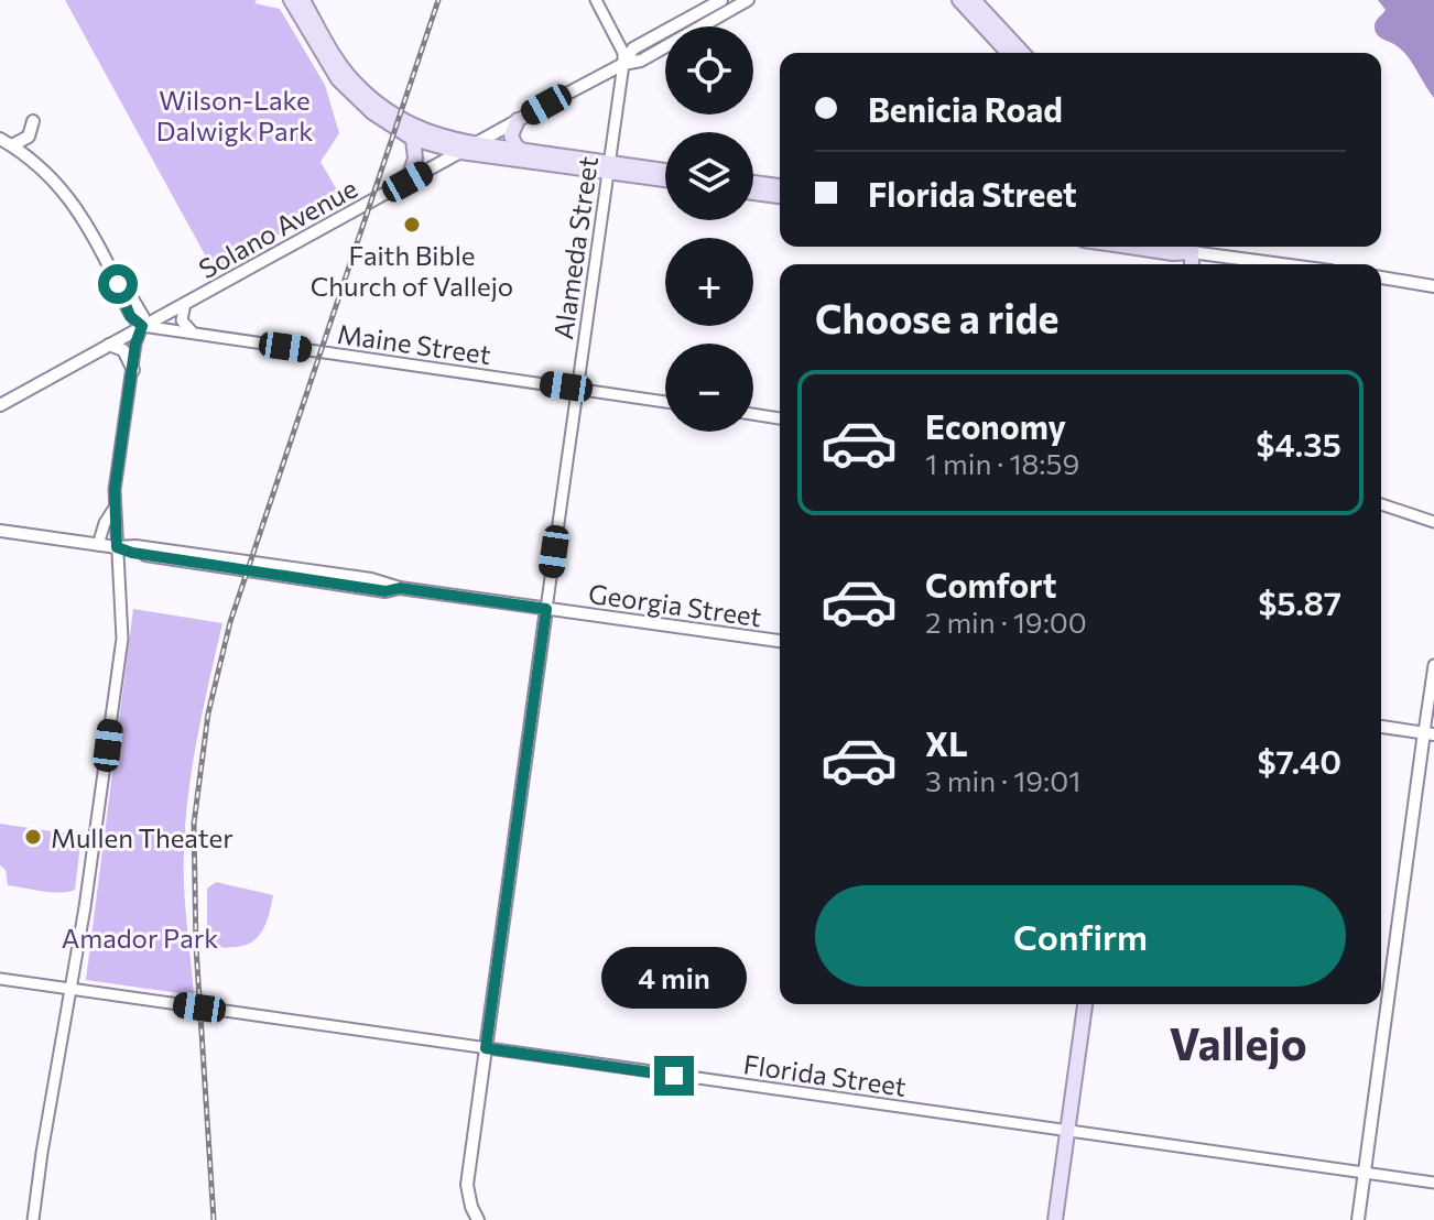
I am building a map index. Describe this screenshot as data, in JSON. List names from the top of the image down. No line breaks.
{"streets":{"main road":["Solano Avenue","Alameda Street","Georgia Street"],"street":["Maine Street","Florida Street"]},"crossings":[["Solano Avenue","Alameda Street"],["Solano Avenue","Maine Street"],["Alameda Street","Maine Street"],["Alameda Street","Georgia Street"],["Alameda Street","Florida Street"]],"districts":["Vallejo"],"parks":["Wilson-Lake Dalwigk Park","Amador Park"],"places":["Faith Bible Church of Vallejo","Mullen Theater"],"page":{"map_buttons":["+","−"],"banner":["Benicia Road","Florida Street"],"heading":"Choose a ride","list":[{"name":"Economy","note":"1 min · 18:59","value":"$4.35"},{"name":"Comfort","note":"2 min · 19:00","value":"$5.87"},{"name":"XL","note":"3 min · 19:01","value":"$7.40"}],"buttons":"Confirm","bubble":"4 min"}}
